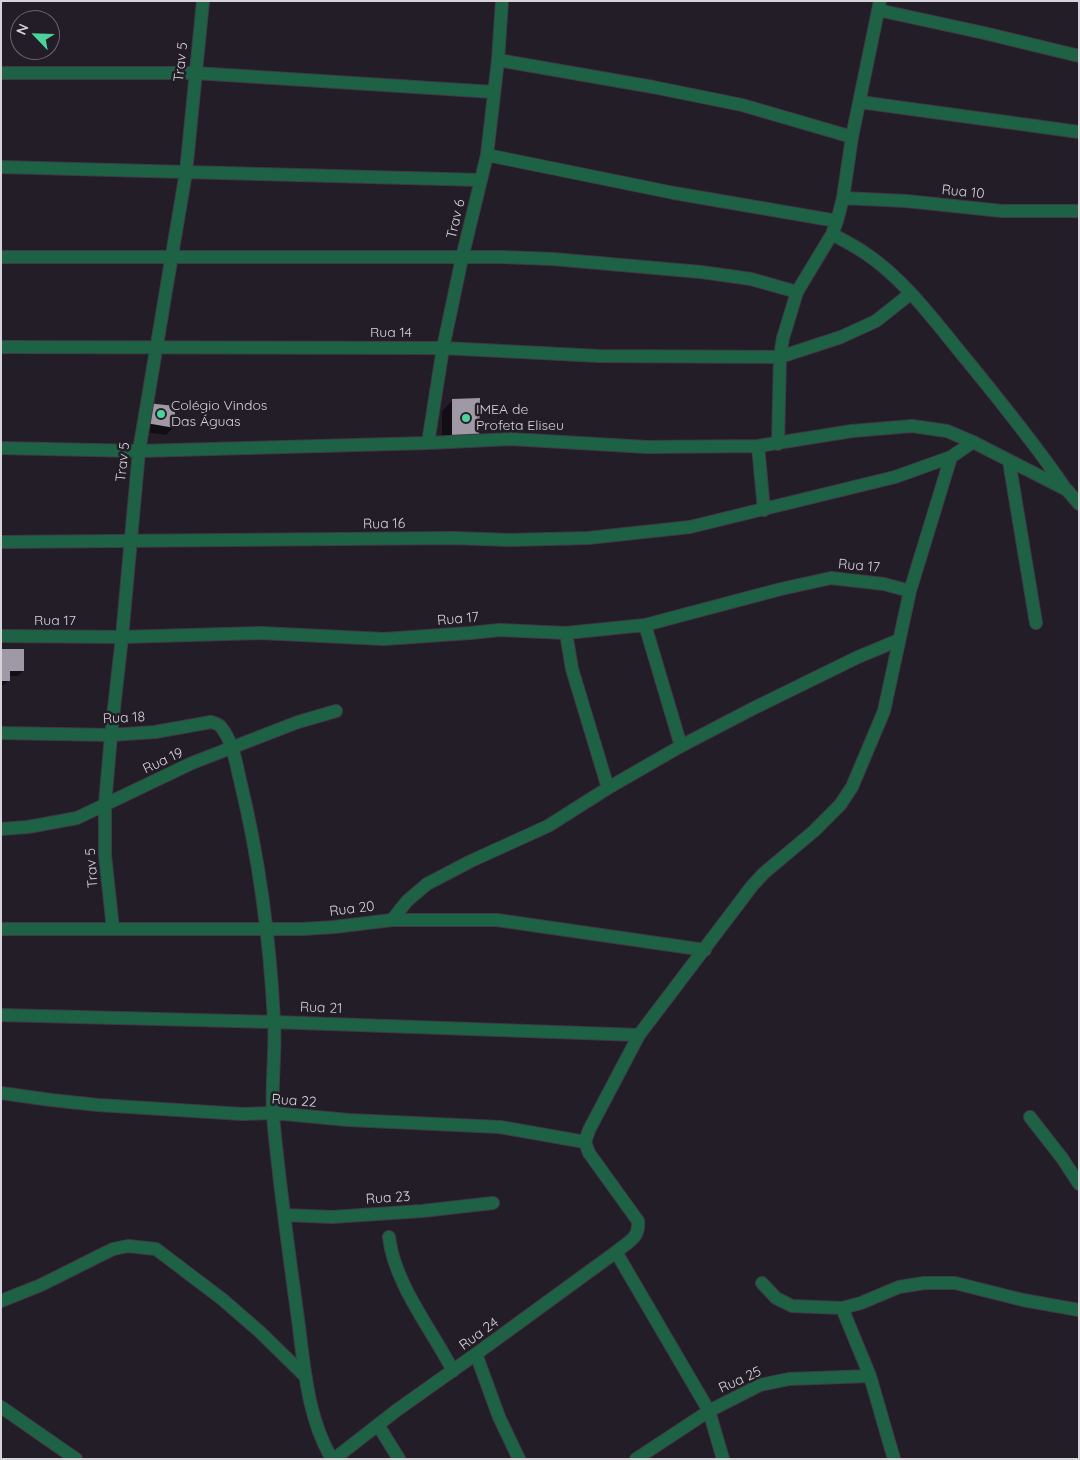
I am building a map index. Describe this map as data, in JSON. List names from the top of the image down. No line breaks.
{"streets":{"street":["Trav 5","Rua 10","Trav 6","Rua 14","Rua 16","Rua 17","Rua 18","Rua 19","Rua 20","Rua 21","Rua 22","Rua 23","Rua 24","Rua 25"]},"crossings":[["Trav 5","Rua 14"],["Trav 5","Rua 16"],["Trav 5","Rua 17"],["Trav 5","Rua 18"],["Trav 5","Rua 19"],["Trav 5","Rua 20"],["Trav 6","Rua 14"],["Rua 18","Rua 19"],["Rua 18","Rua 20"],["Rua 18","Rua 21"],["Rua 18","Rua 22"],["Rua 18","Rua 23"],["Rua 18","Rua 24"],["Rua 22","Rua 24"]],"places":["Colégio Vindos Das Águas","IMEA de Profeta Eliseu"],"north":"top left"}
